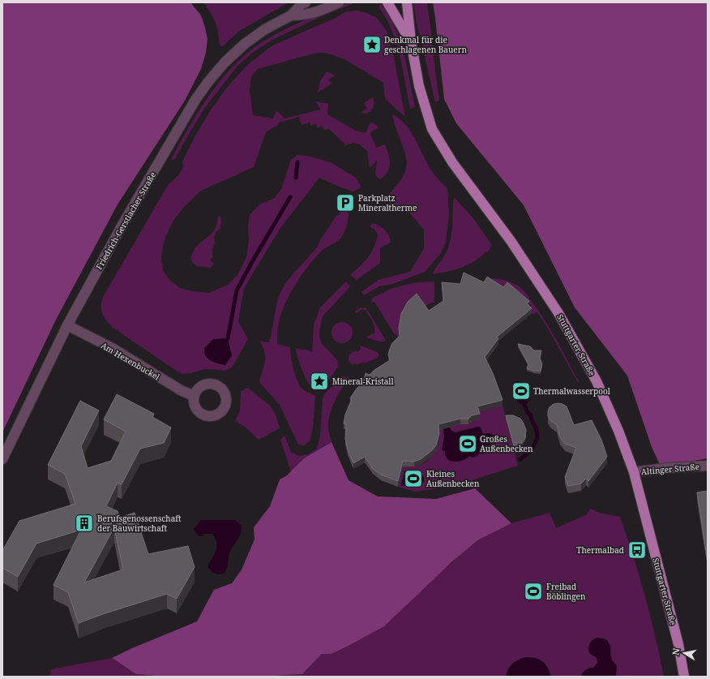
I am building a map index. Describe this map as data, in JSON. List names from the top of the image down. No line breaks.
{"streets":{"main road":["Stuttgarter Straße"],"street":["Friedrich-Gerstlacher-Straße","Am Hexenbuckel","Altinger Straße"]},"crossings":[["Friedrich-Gerstlacher-Straße","Am Hexenbuckel"],["Stuttgarter Straße","Altinger Straße"]],"places":{"place":["Denkmal für die geschlagenen Bauern","Mineral-Kristall"],"parking":["Parkplatz Mineraltherme"],"sports":["Thermalwasserpool","Großes Außenbecken","Kleines Außenbecken","Freibad Böblingen"],"building":["Berufsgenossenschaft der Bauwirtschaft"],"bus stop":["Thermalbad"]},"north":"left"}
